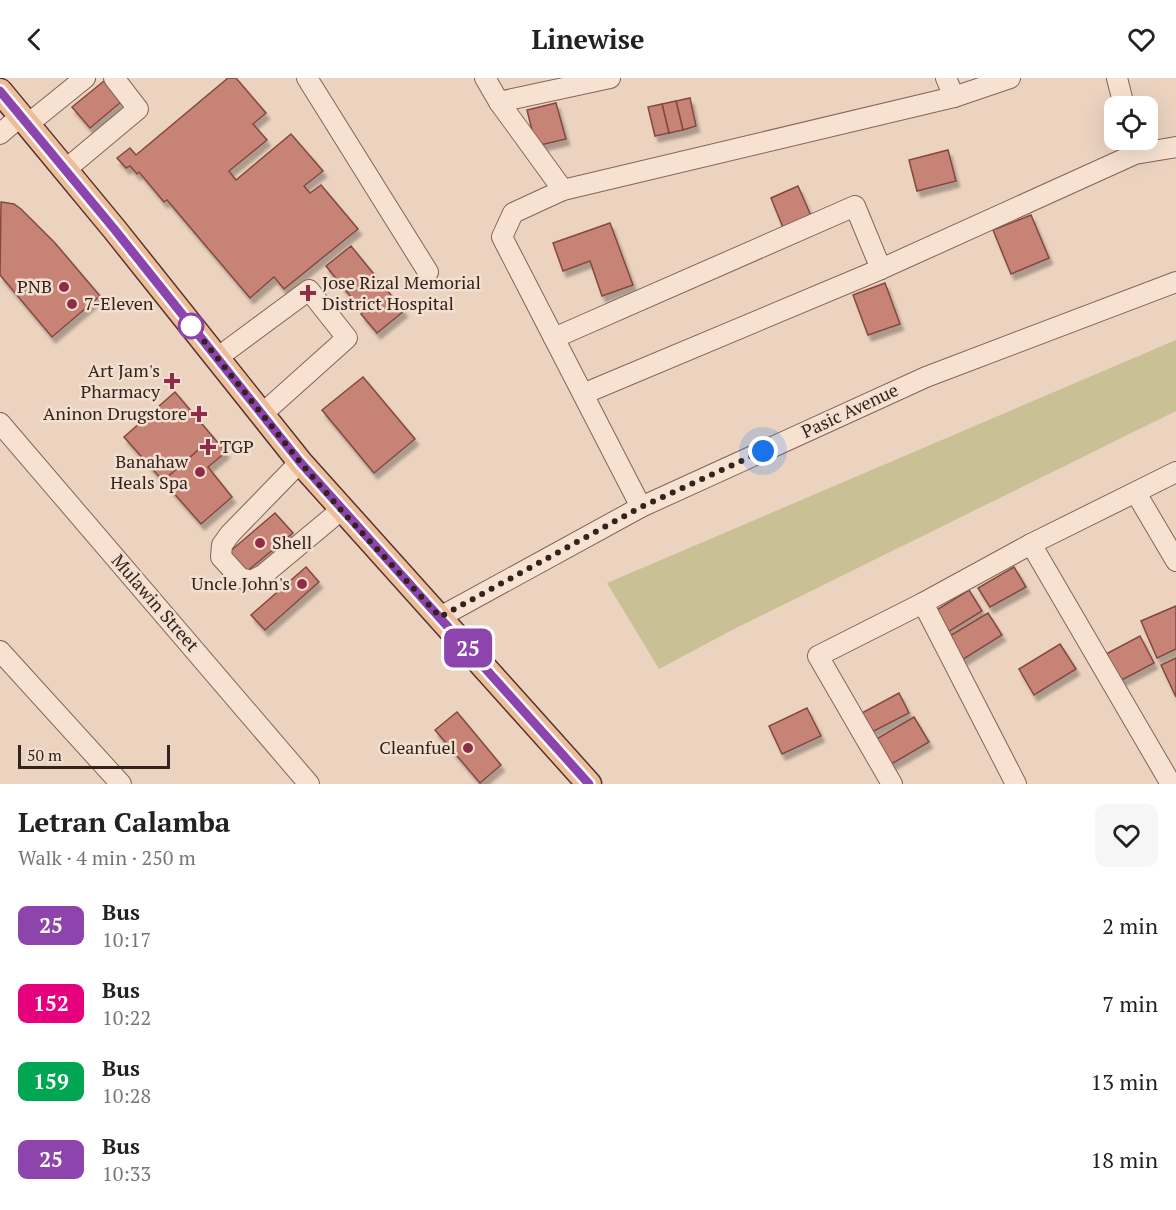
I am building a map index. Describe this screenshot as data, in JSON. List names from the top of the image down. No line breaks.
{"streets":{"street":["Pasic Avenue","Mulawin Street"]},"places":{"other":["PNB","7-Eleven","Banahaw Heals Spa","Shell","Uncle John's","Cleanfuel"],"health":["Jose Rizal Memorial District Hospital","Art Jam's Pharmacy","Aninon Drugstore","TGP"]},"lines":["bus line 25"],"scale_bar":"50 m","page":{"header":"Linewise","on_map":"25","scale":"50 m","heading":["Letran Calamba","Walk · 4 min · 250 m"],"list":[{"mark":"25","name":"Bus","note":"10:17","value":"2 min"},{"mark":"152","name":"Bus","note":"10:22","value":"7 min"},{"mark":"159","name":"Bus","note":"10:28","value":"13 min"},{"mark":"25","name":"Bus","note":"10:33","value":"18 min"}]}}
